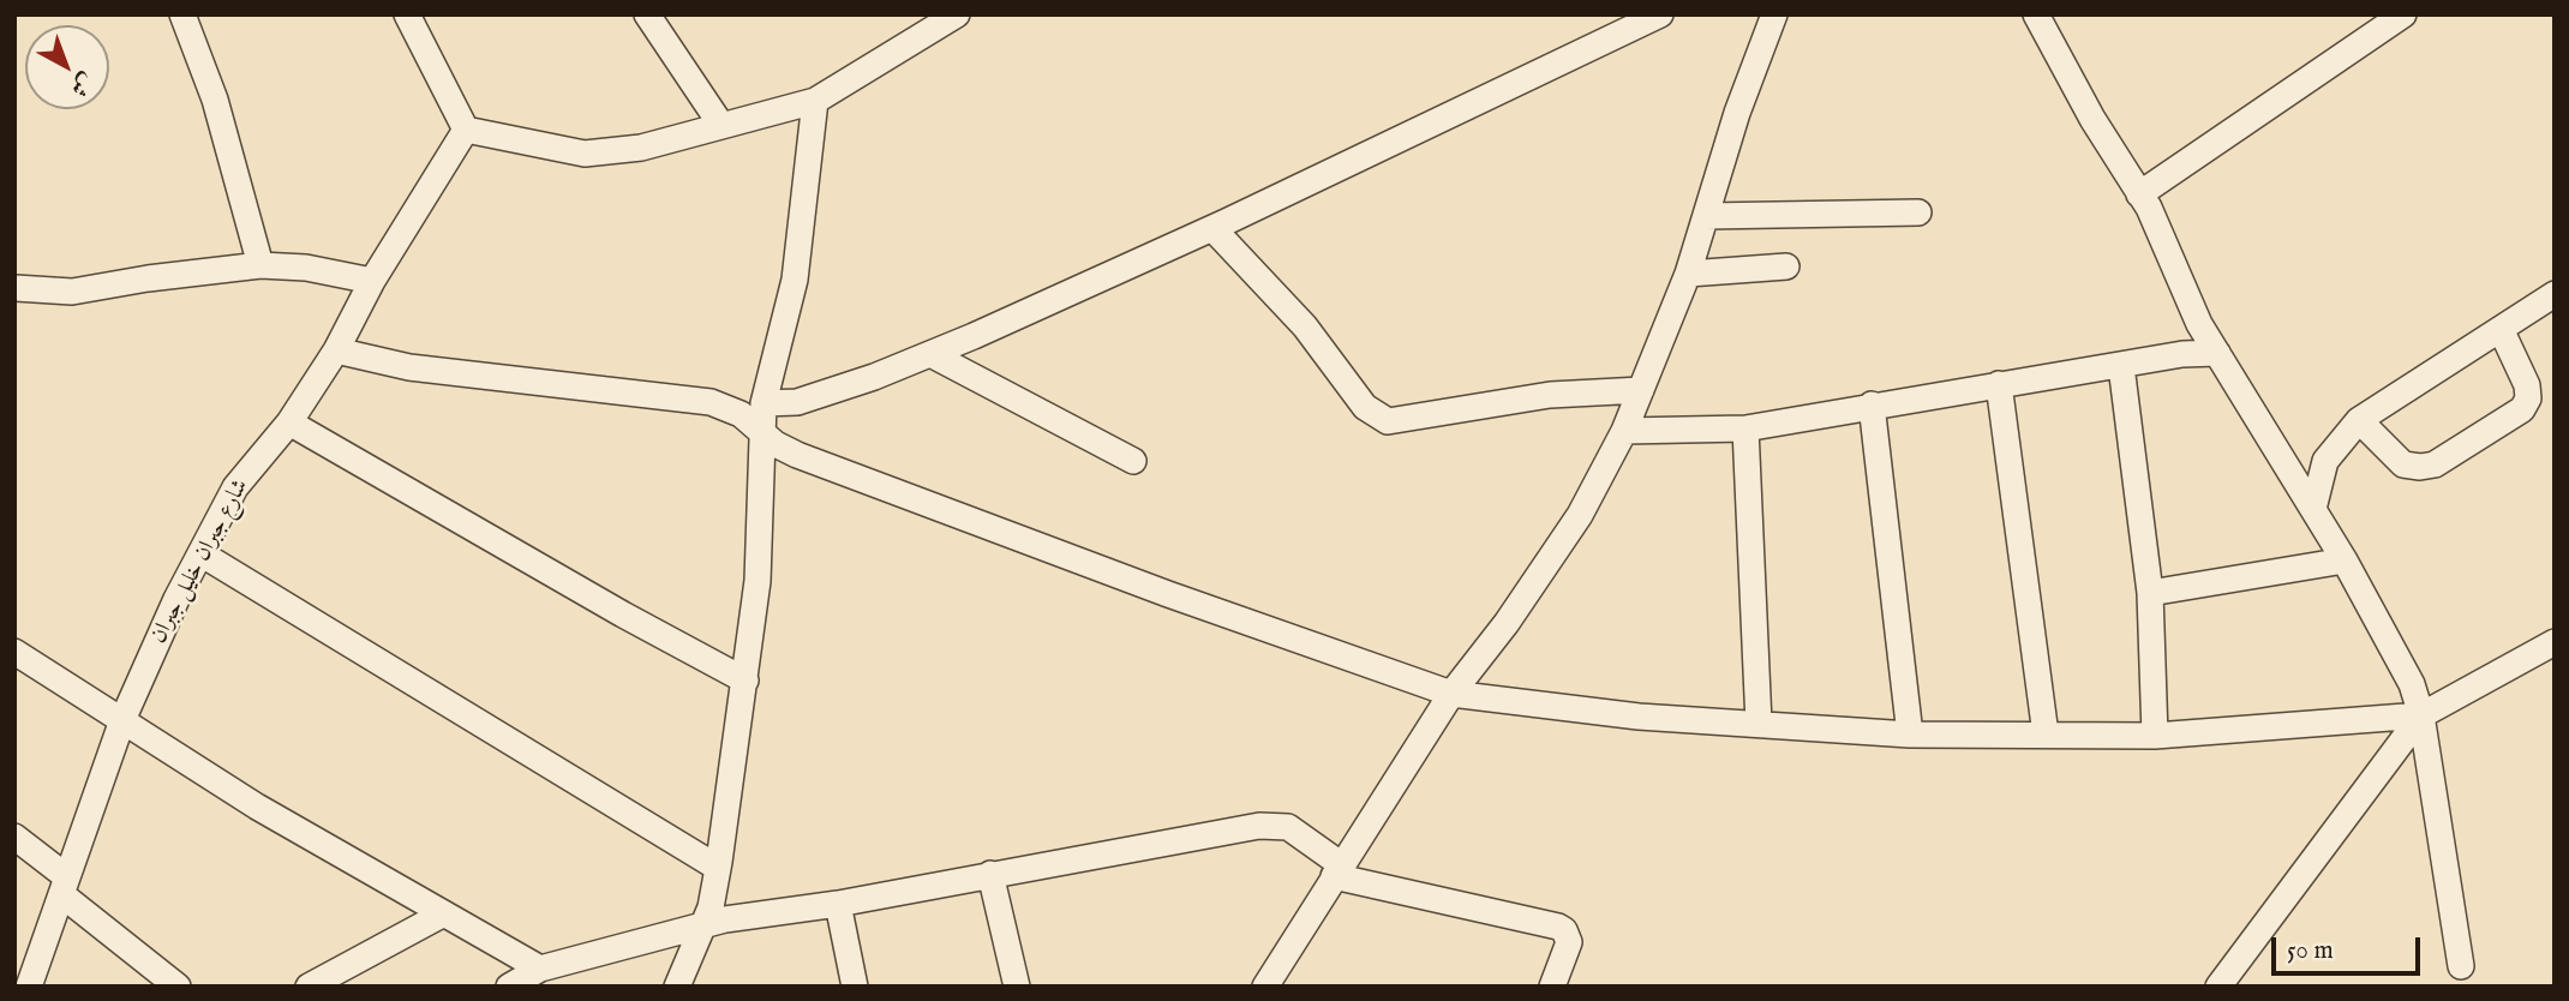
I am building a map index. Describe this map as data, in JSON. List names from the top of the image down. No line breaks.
{"streets":{"street":["شارع جبران خليل جبران"]},"scale_bar":"50 m","north":"bottom right"}
